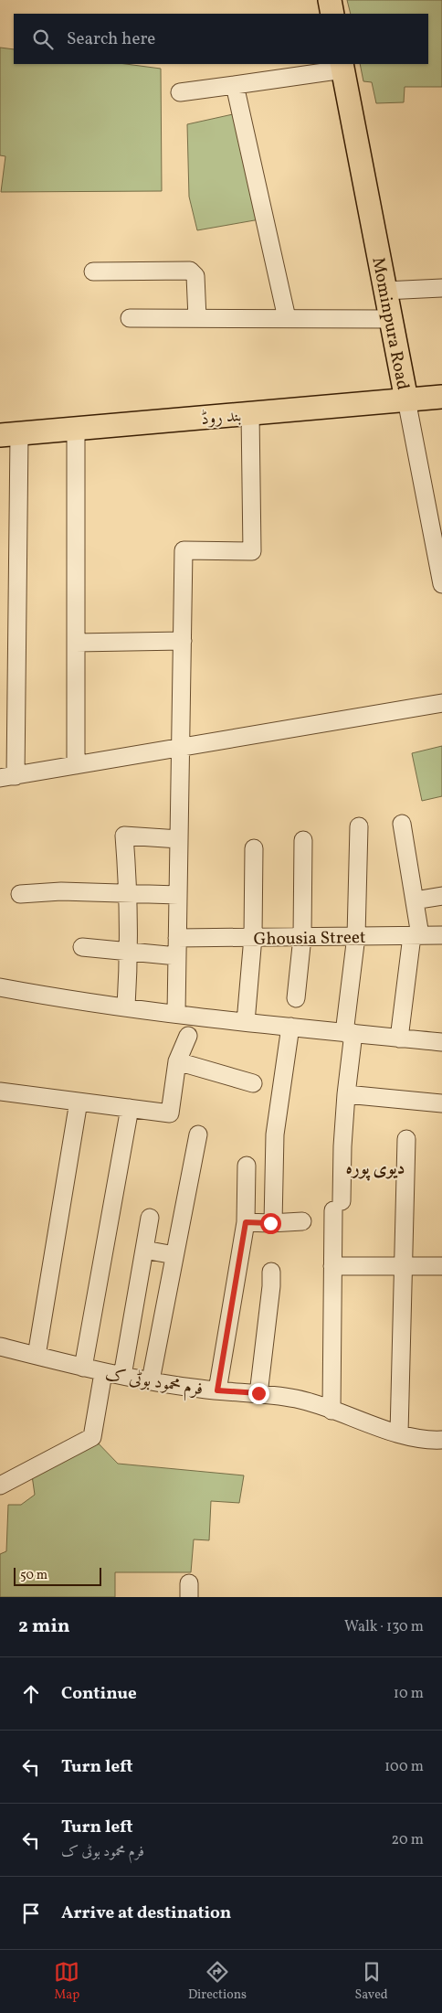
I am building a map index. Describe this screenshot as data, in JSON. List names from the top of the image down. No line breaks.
{"streets":{"main road":["Mominpura Road","بند روڈ"],"street":["Ghousia Street","فرم محمود بوٹی ک"]},"crossings":[["Mominpura Road","بند روڈ"]],"districts":["دیوی پورہ"],"scale_bar":"50 m","page":{"search":"Search here","scale":"50 m","heading":["2 min","Walk · 130 m"],"list":[["Continue","10 m"],["Turn left","100 m"],["Turn left","فرم محمود بوٹی ک","20 m"],"Arrive at destination"],"nav":["Map","Directions","Saved"]}}
